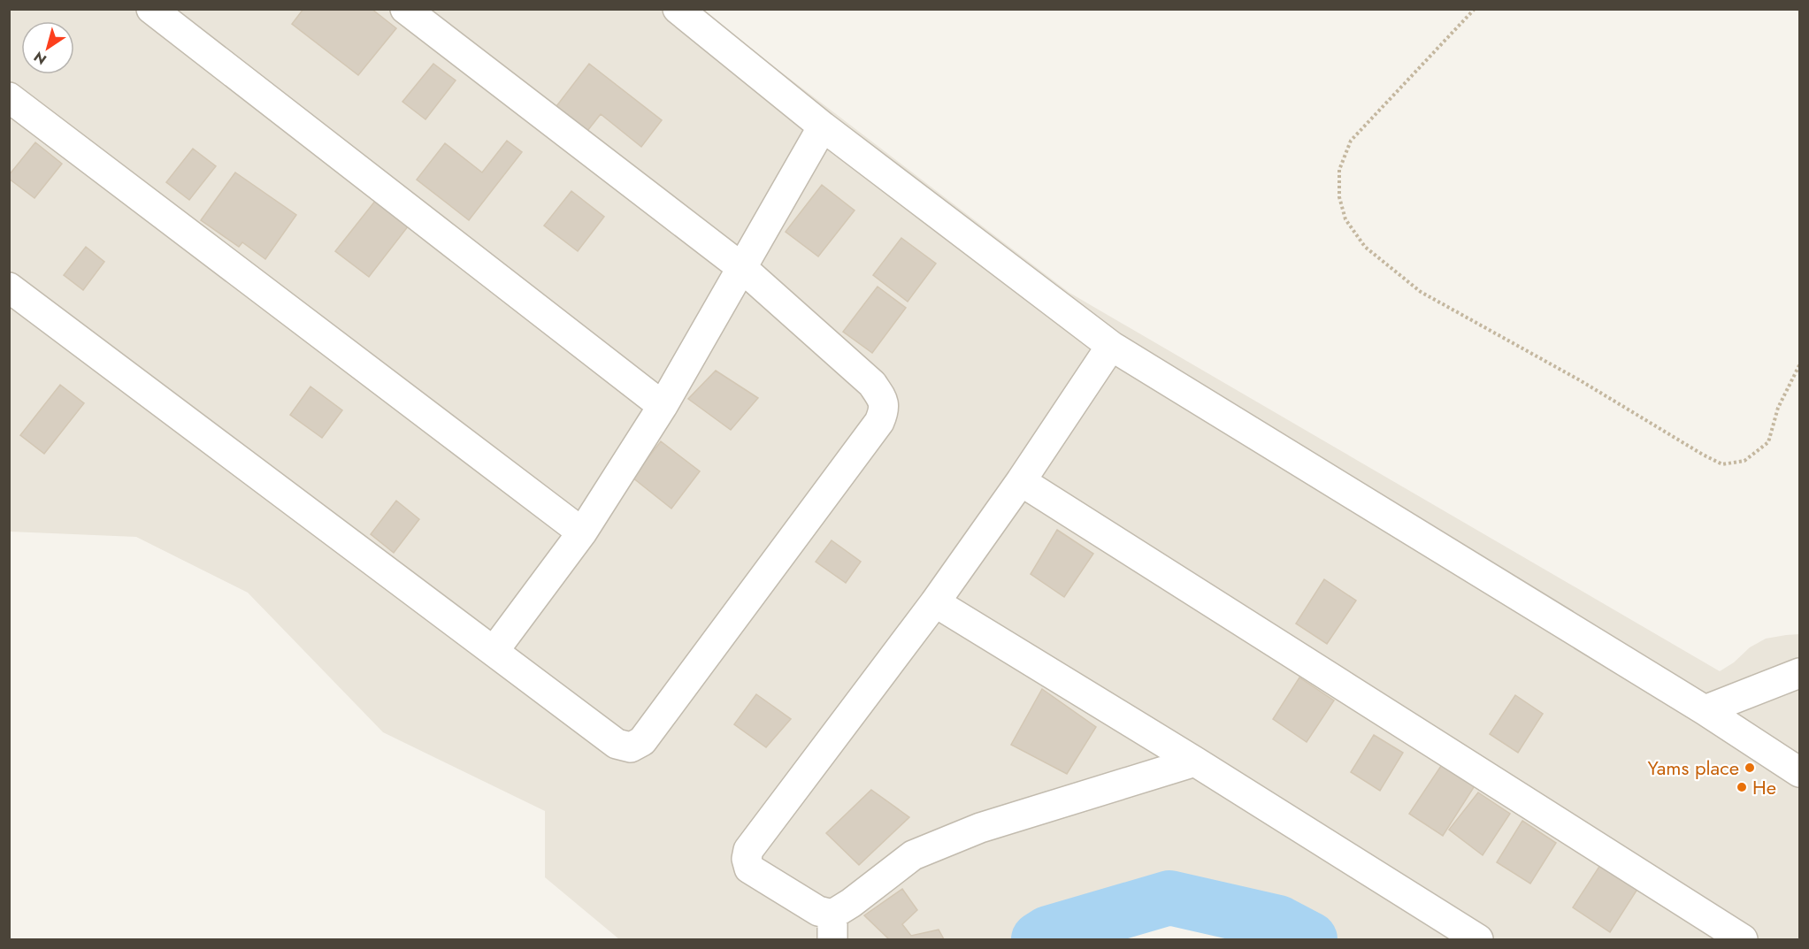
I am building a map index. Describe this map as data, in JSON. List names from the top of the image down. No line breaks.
{"places":["Yams place","He"],"north":"bottom left"}
